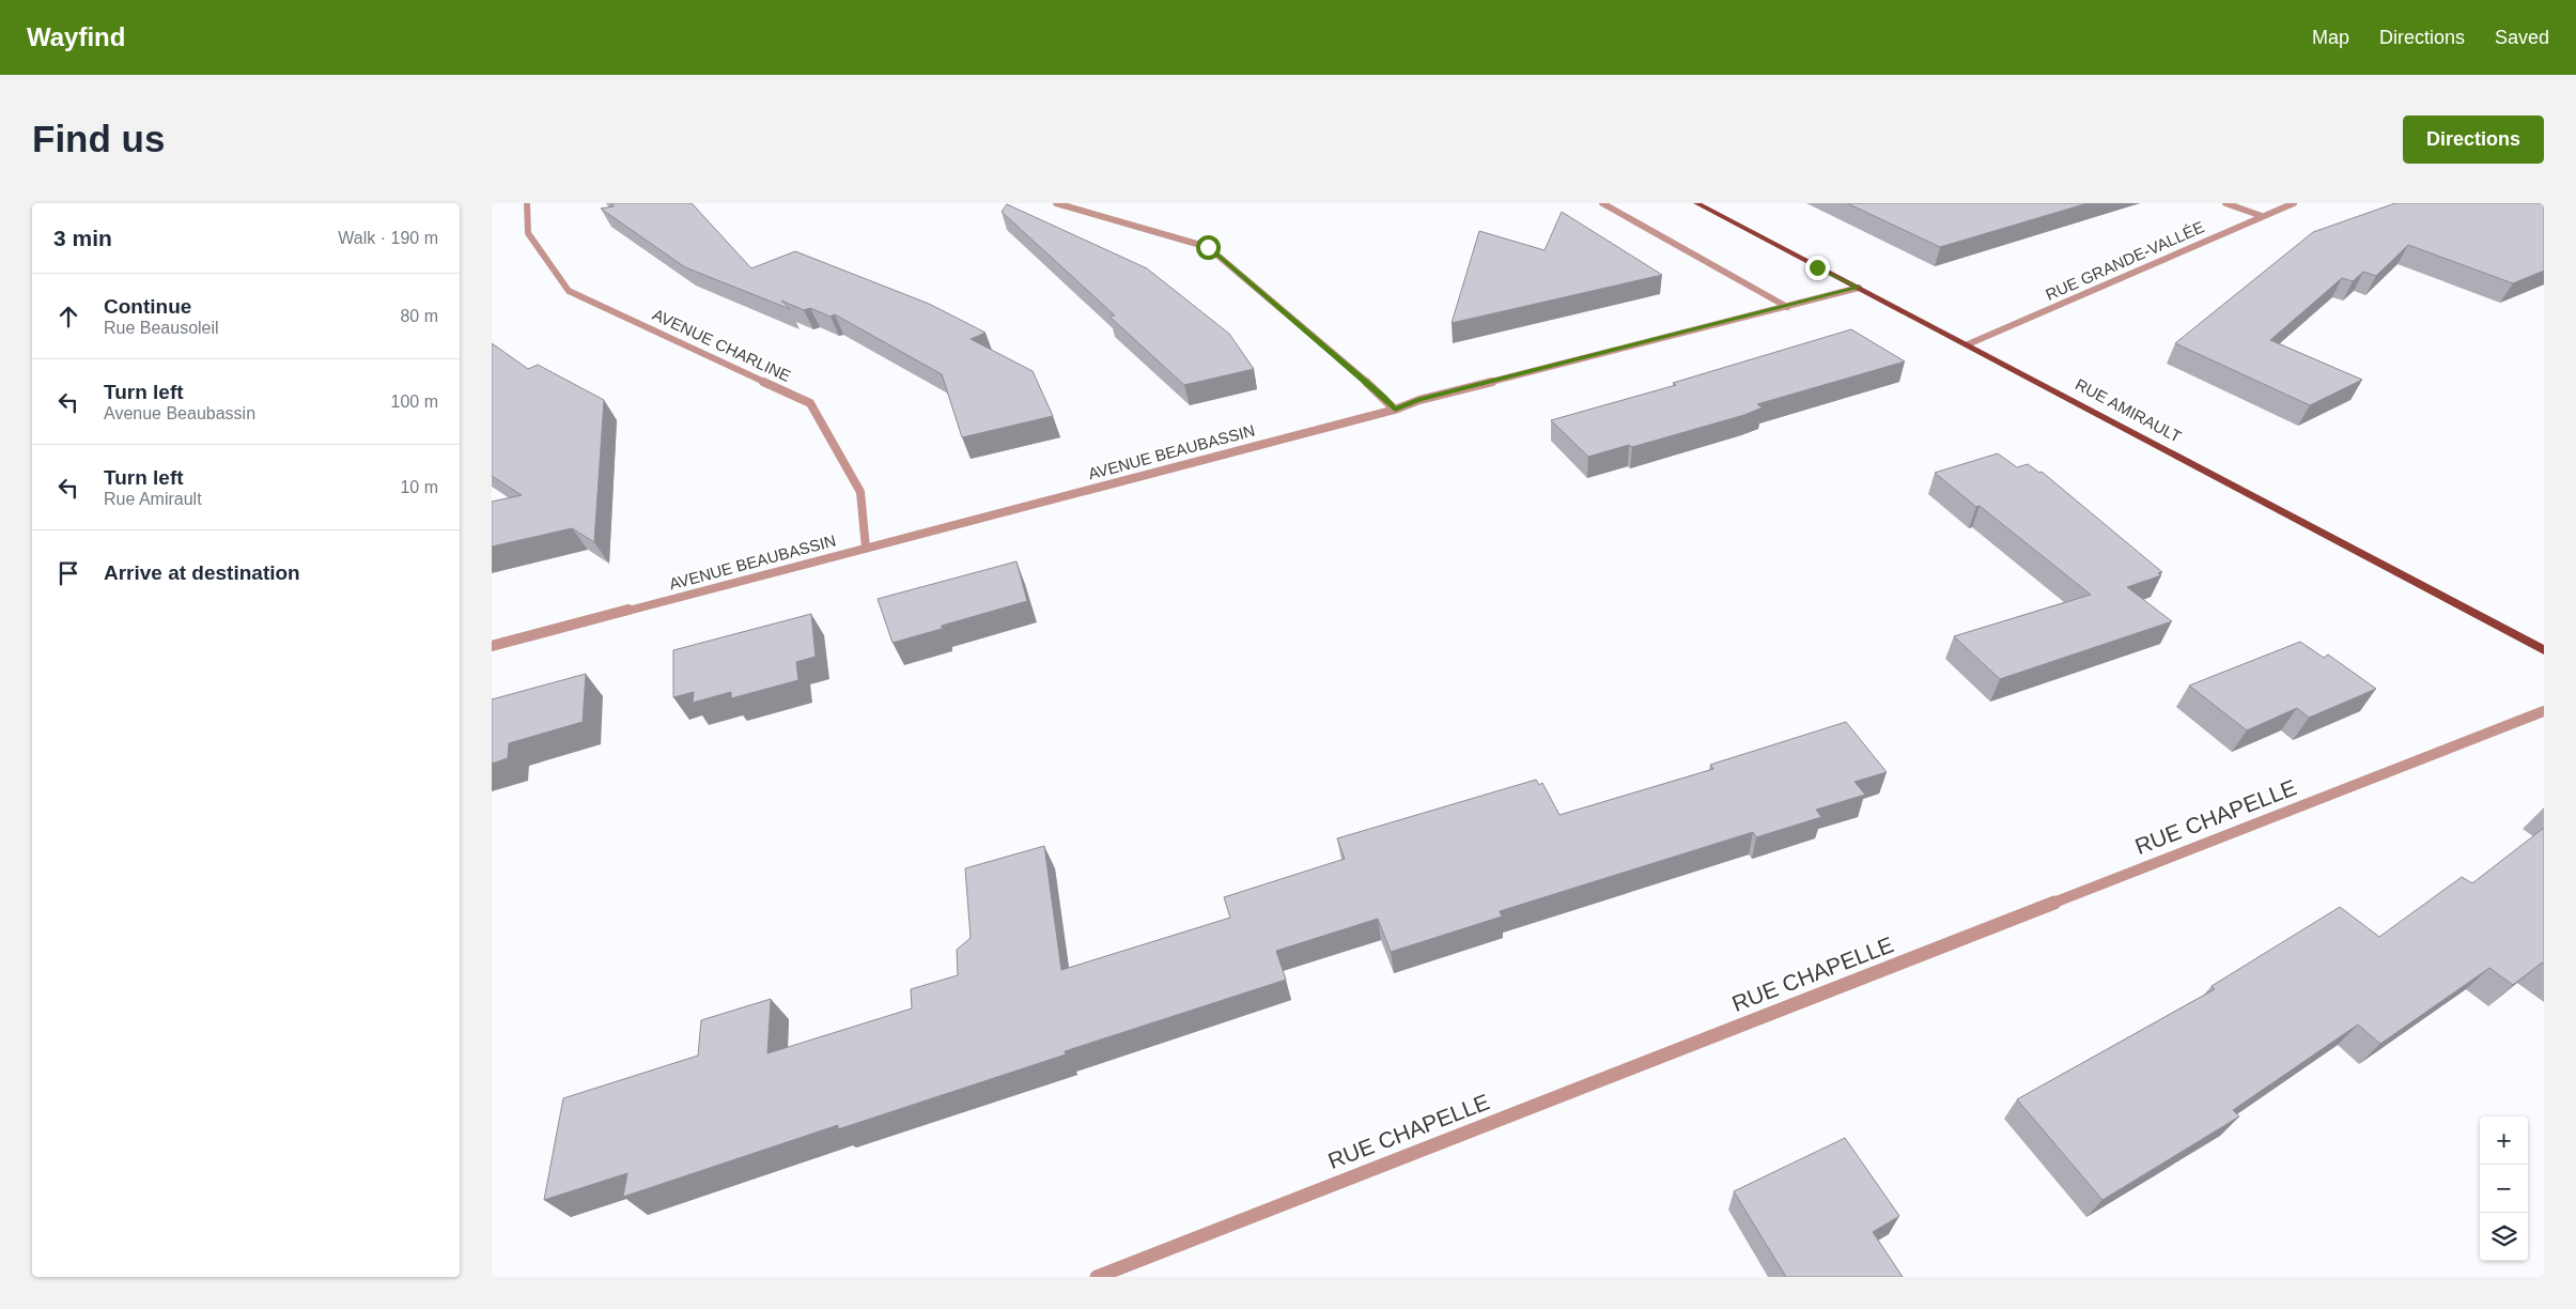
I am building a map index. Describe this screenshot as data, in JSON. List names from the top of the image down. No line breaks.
{"streets":{"main road":["RUE AMIRAULT"],"street":["RUE GRANDE-VALLÉE","AVENUE CHARLINE","AVENUE BEAUBASSIN","RUE CHAPELLE"]},"crossings":[["RUE GRANDE-VALLÉE","RUE AMIRAULT"],["AVENUE CHARLINE","AVENUE BEAUBASSIN"],["RUE AMIRAULT","AVENUE BEAUBASSIN"]],"page":{"header":"Wayfind","nav":["Map","Directions","Saved"],"buttons":"Directions","title":"Find us","heading":["3 min","Walk · 190 m"],"list":[["Continue","Rue Beausoleil","80 m"],["Turn left","Avenue Beaubassin","100 m"],["Turn left","Rue Amirault","10 m"],"Arrive at destination"],"map_buttons":["+","−"]}}
